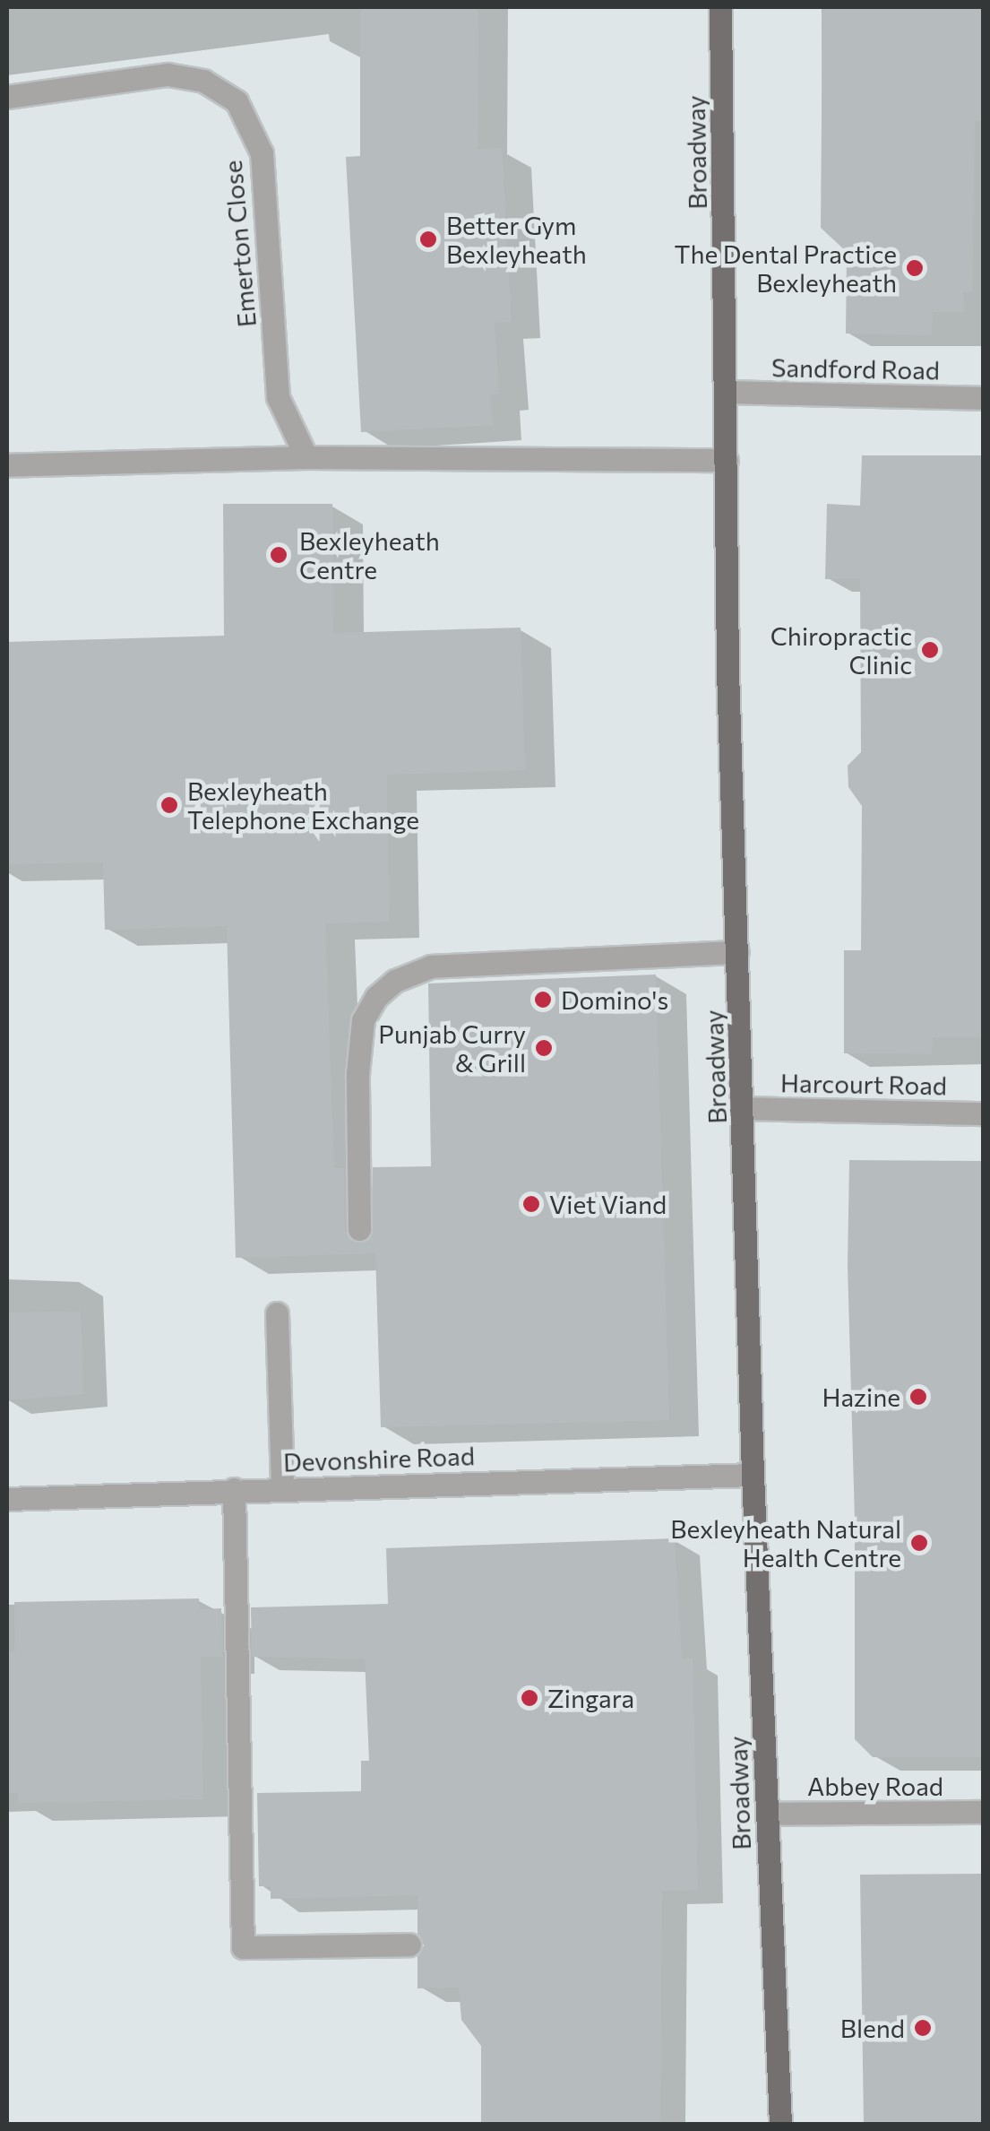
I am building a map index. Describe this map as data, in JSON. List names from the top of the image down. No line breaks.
{"streets":{"main road":["Broadway"],"street":["Emerton Close","Sandford Road","Harcourt Road","Devonshire Road","Abbey Road"]},"crossings":[["Broadway","Sandford Road"],["Broadway","Harcourt Road"],["Broadway","Devonshire Road"],["Broadway","Abbey Road"]],"places":["Better Gym Bexleyheath","The Dental Practice Bexleyheath","Bexleyheath Centre","Chiropractic Clinic","Bexleyheath Telephone Exchange","Domino's","Punjab Curry & Grill","Viet Viand","Hazine","Bexleyheath Natural Health Centre","Zingara","Blend"]}
